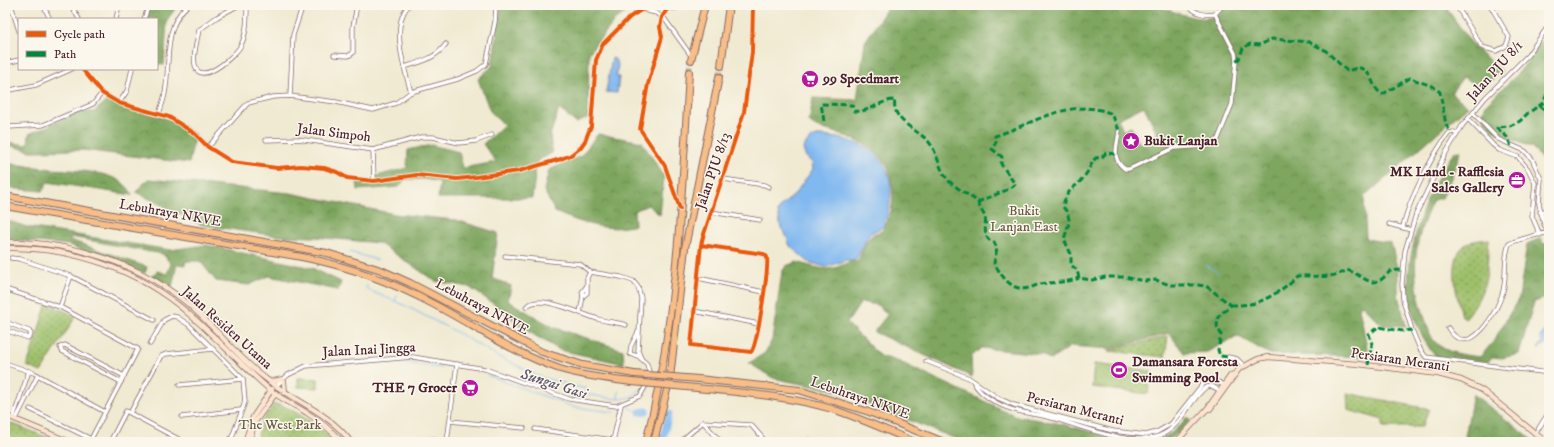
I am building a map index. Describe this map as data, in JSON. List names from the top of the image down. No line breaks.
{"streets":{"highway":["Lebuhraya NKVE"],"street":["Jalan PJU 8/1","Jalan Simpoh","Jalan PJU 8/13","Jalan Residen Utama","Jalan Inai Jingga","Persiaran Meranti"]},"crossings":[["Jalan Residen Utama","Jalan Inai Jingga"]],"water":["Sungai Gasi"],"parks":["Bukit Lanjan East","The West Park"],"places":{"supermarket":["99 Speedmart","THE 7 Grocer"],"place":["Bukit Lanjan"],"office":["MK Land - Rafflesia Sales Gallery"],"sports":["Damansara Foresta Swimming Pool"]},"legend":["Cycle path","Path"]}
